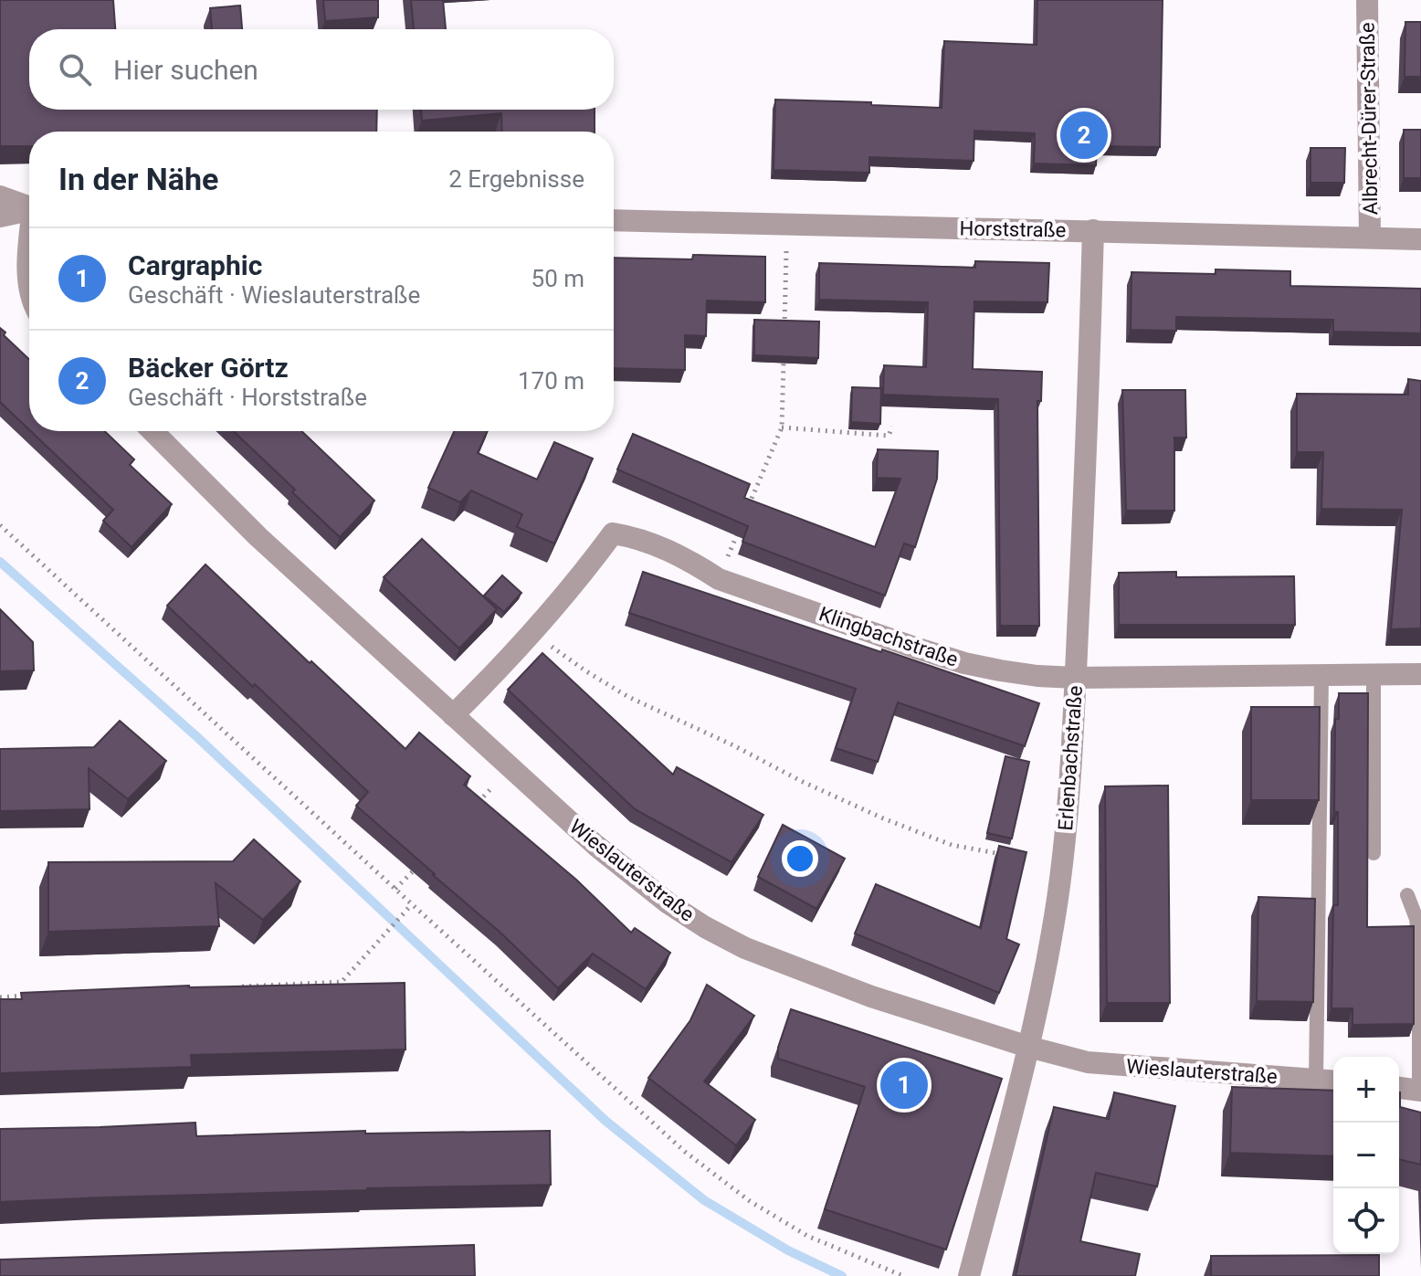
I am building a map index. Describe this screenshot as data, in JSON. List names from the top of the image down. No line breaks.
{"streets":{"street":["Albrecht-Dürer-Straße","Horststraße","Klingbachstraße","Erlenbachstraße","Wieslauterstraße"]},"crossings":[["Albrecht-Dürer-Straße","Horststraße"],["Horststraße","Erlenbachstraße"],["Klingbachstraße","Erlenbachstraße"],["Klingbachstraße","Wieslauterstraße"],["Erlenbachstraße","Wieslauterstraße"]],"page":{"search":"Hier suchen","pins":["2","1"],"heading":["In der Nähe","2 Ergebnisse"],"list":[{"mark":"1","name":"Cargraphic","note":"Geschäft · Wieslauterstraße","value":"50 m"},{"mark":"2","name":"Bäcker Görtz","note":"Geschäft · Horststraße","value":"170 m"}],"map_buttons":["+","−"]}}
